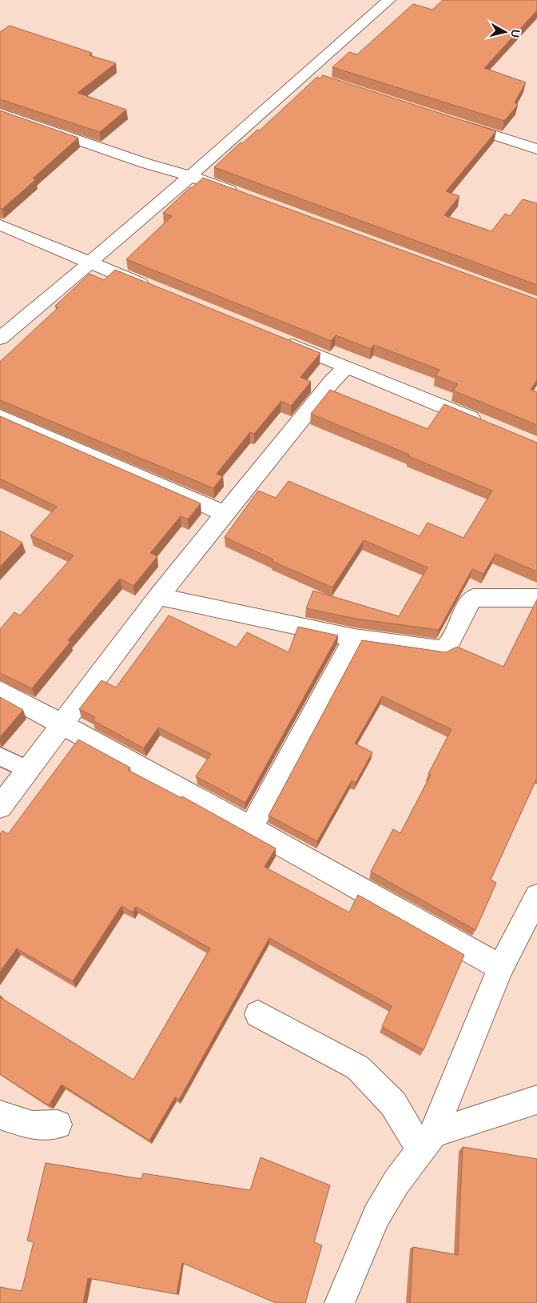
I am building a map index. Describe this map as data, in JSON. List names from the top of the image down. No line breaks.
{"north":"right"}
